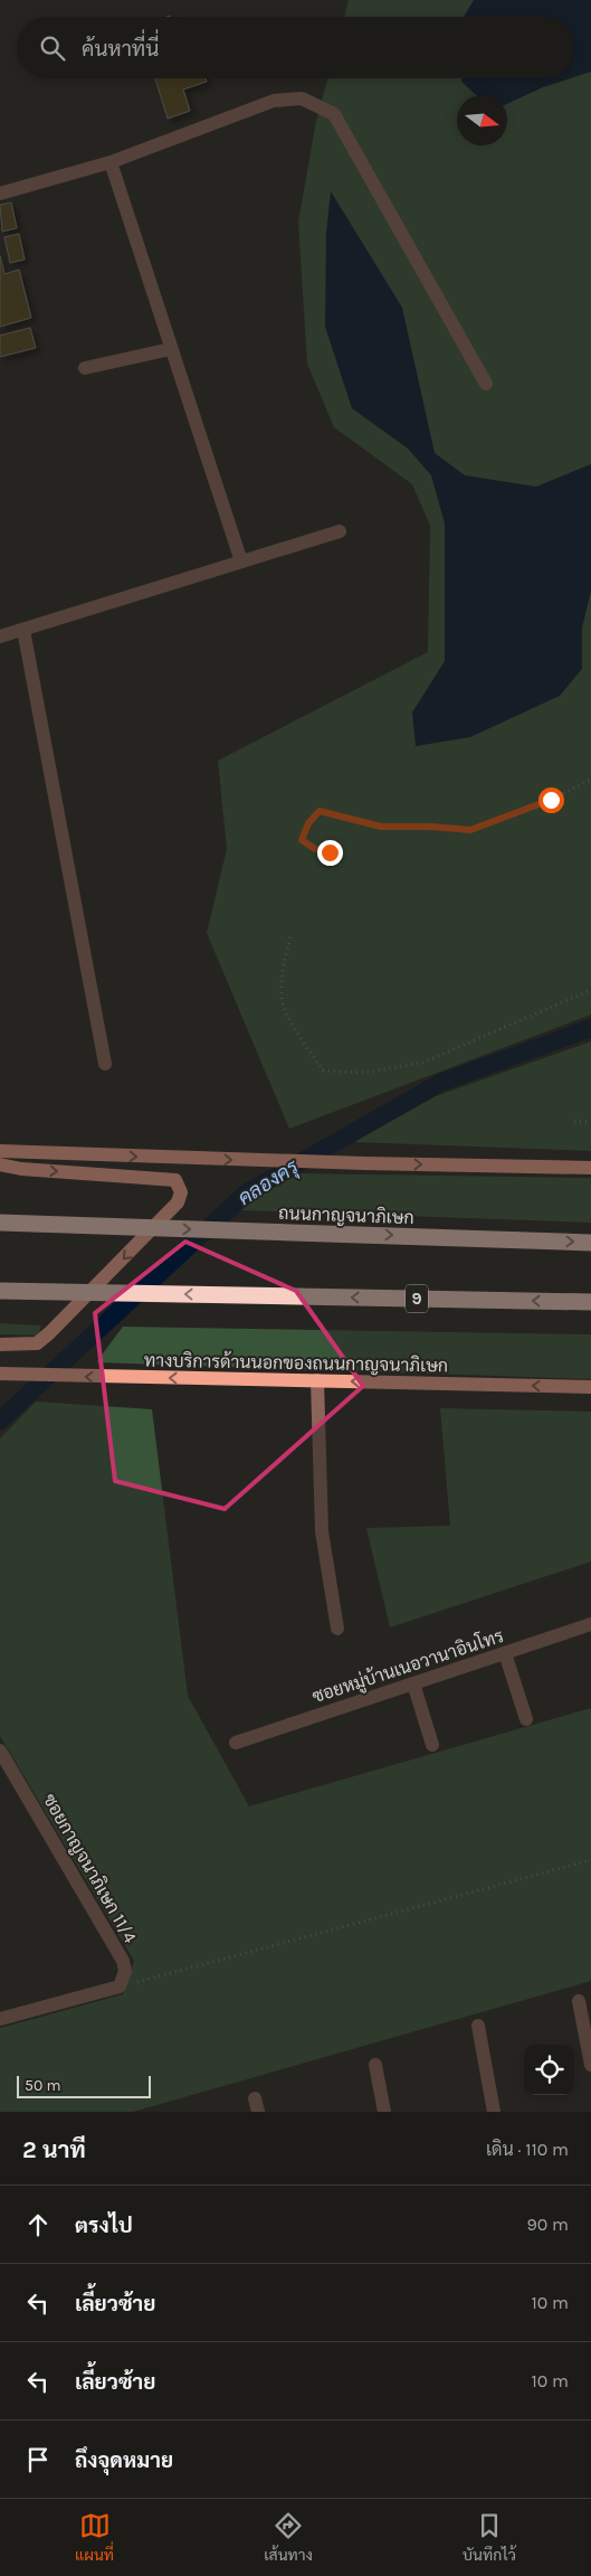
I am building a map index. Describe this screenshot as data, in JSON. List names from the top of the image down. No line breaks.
{"streets":{"highway":["ถนนกาญจนาภิเษก","9"],"main road":["ทางบริการด้านนอกของถนนกาญจนาภิเษก"],"street":["ซอยหมู่บ้านเนอวานาอินโทร","ซอยกาญจนาภิเษก 11/4"]},"one_way":["ทางบริการด้านนอกของถนนกาญจนาภิเษก"],"water":["คลองครุ"],"scale_bar":"50 m","north":"right","page":{"search":"ค้นหาที่นี่","scale":"50 m","heading":["2 นาที","เดิน · 110 m"],"list":[["ตรงไป","90 m"],["เลี้ยวซ้าย","10 m"],["เลี้ยวซ้าย","10 m"],"ถึงจุดหมาย"],"nav":["แผนที่","เส้นทาง","บันทึกไว้"]}}
